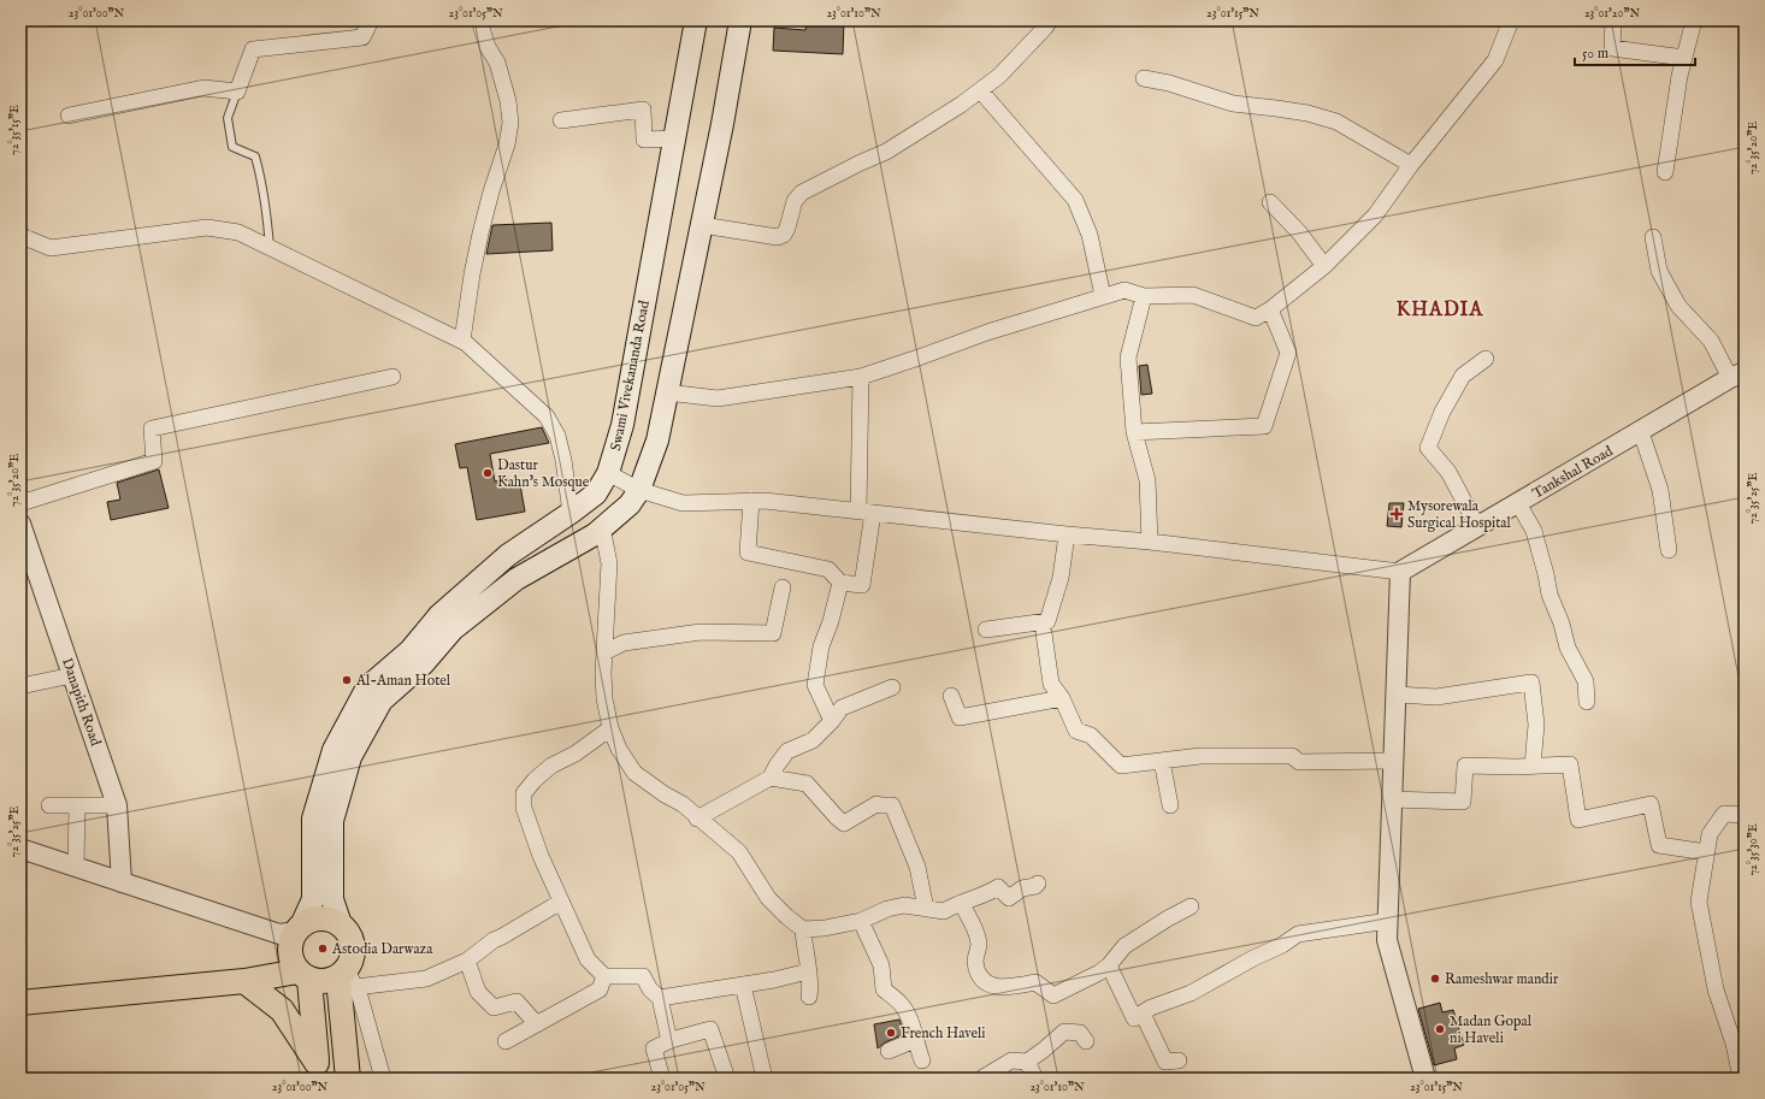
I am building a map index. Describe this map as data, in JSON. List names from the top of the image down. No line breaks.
{"streets":{"main road":["Swami Vivekananda Road"],"street":["Tankshal Road","Danapith Road"]},"districts":["KHADIA"],"places":{"other":["Dastur Kahn's Mosque","Al-Aman Hotel","Astodia Darwaza","Rameshwar mandir","Madan Gopal ni Haveli","French Haveli"],"health":["Mysorewala Surgical Hospital"]},"scale_bar":"50 m","coordinates":["23°01'00\"N","23°01'05\"N","23°01'10\"N","23°01'15\"N","23°01'20\"N","72°35'15\"E","72°35'20\"E","72°35'25\"E","72°35'30\"E"]}
